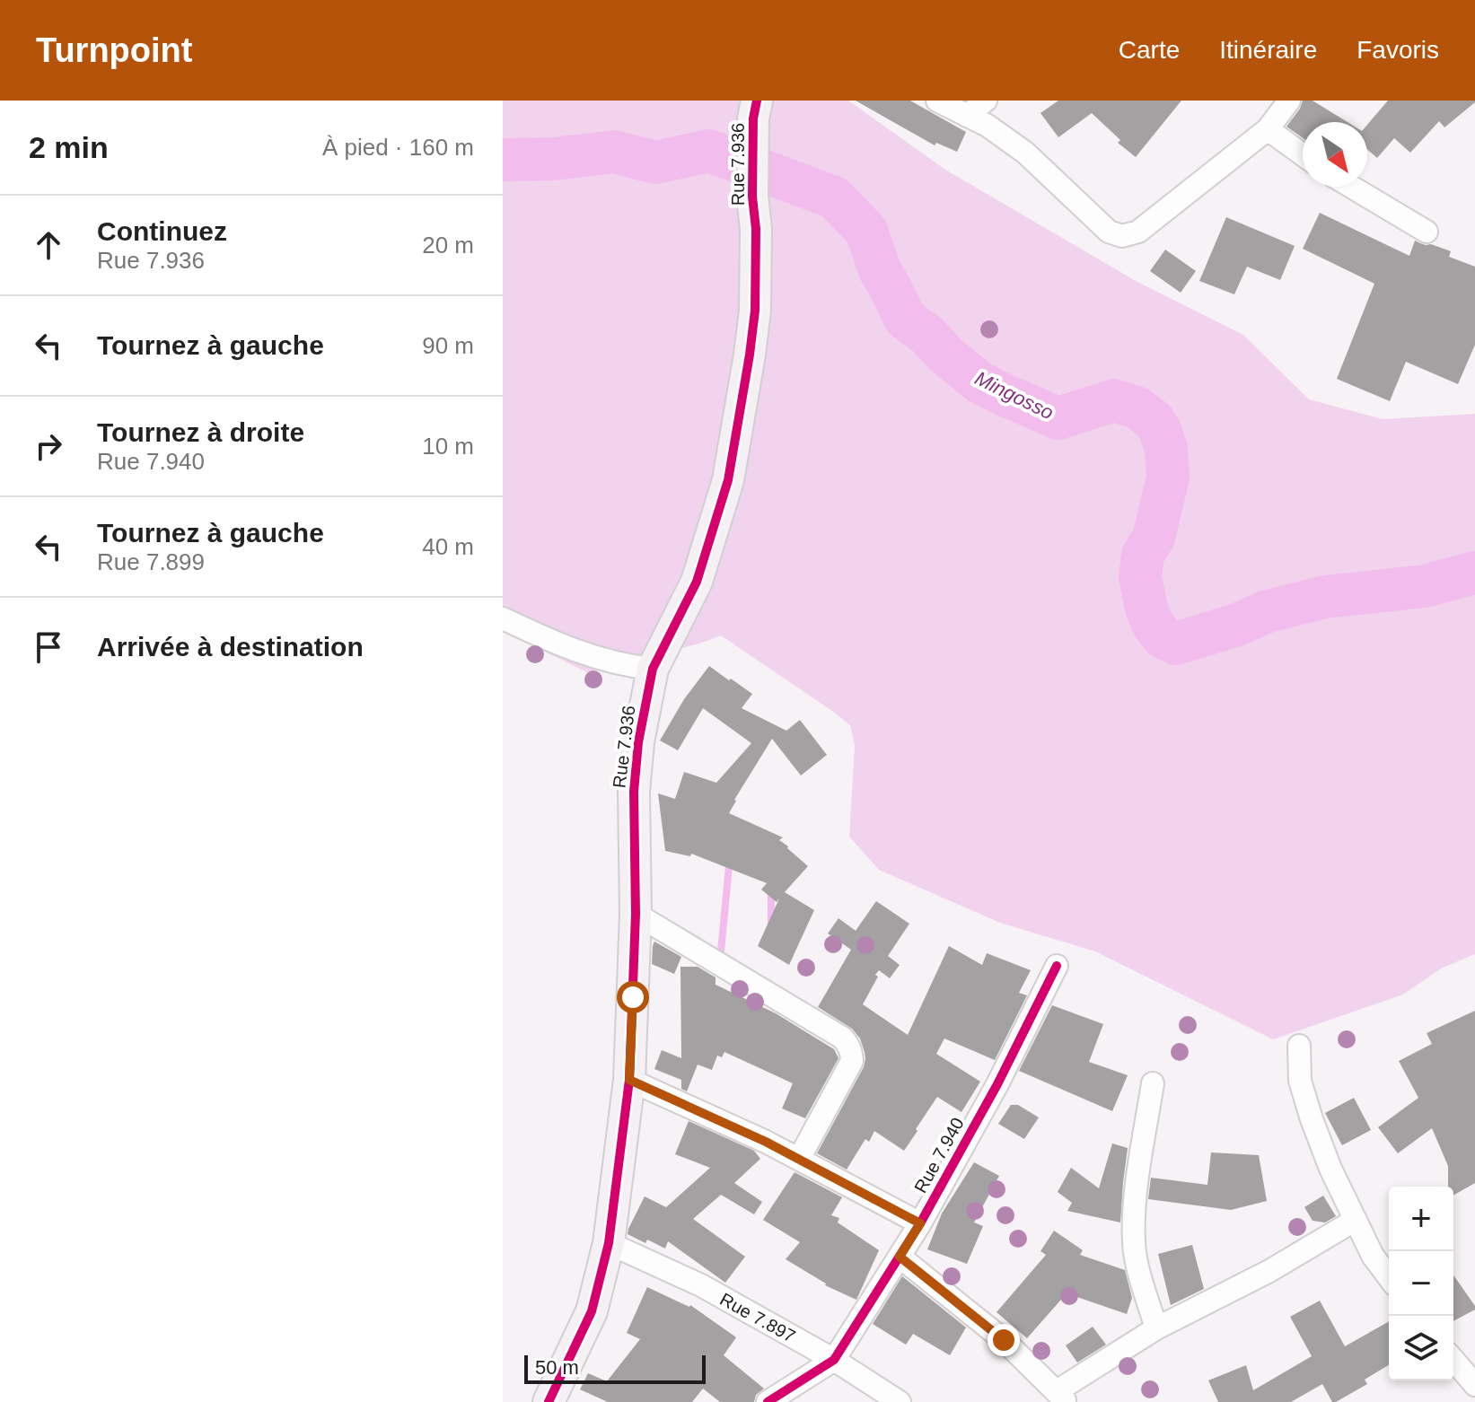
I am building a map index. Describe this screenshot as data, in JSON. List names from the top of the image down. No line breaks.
{"streets":{"street":["Rue 7.936","Rue 7.940","Rue 7.897"]},"crossings":[["Rue 7.936","Rue 7.897"],["Rue 7.940","Rue 7.897"]],"water":["Mingosso"],"scale_bar":"50 m","north":"bottom right","page":{"header":"Turnpoint","nav":["Carte","Itinéraire","Favoris"],"heading":["2 min","À pied · 160 m"],"list":[["Continuez","Rue 7.936","20 m"],["Tournez à gauche","90 m"],["Tournez à droite","Rue 7.940","10 m"],["Tournez à gauche","Rue 7.899","40 m"],"Arrivée à destination"],"map_buttons":["+","−"],"scale":"50 m"}}
